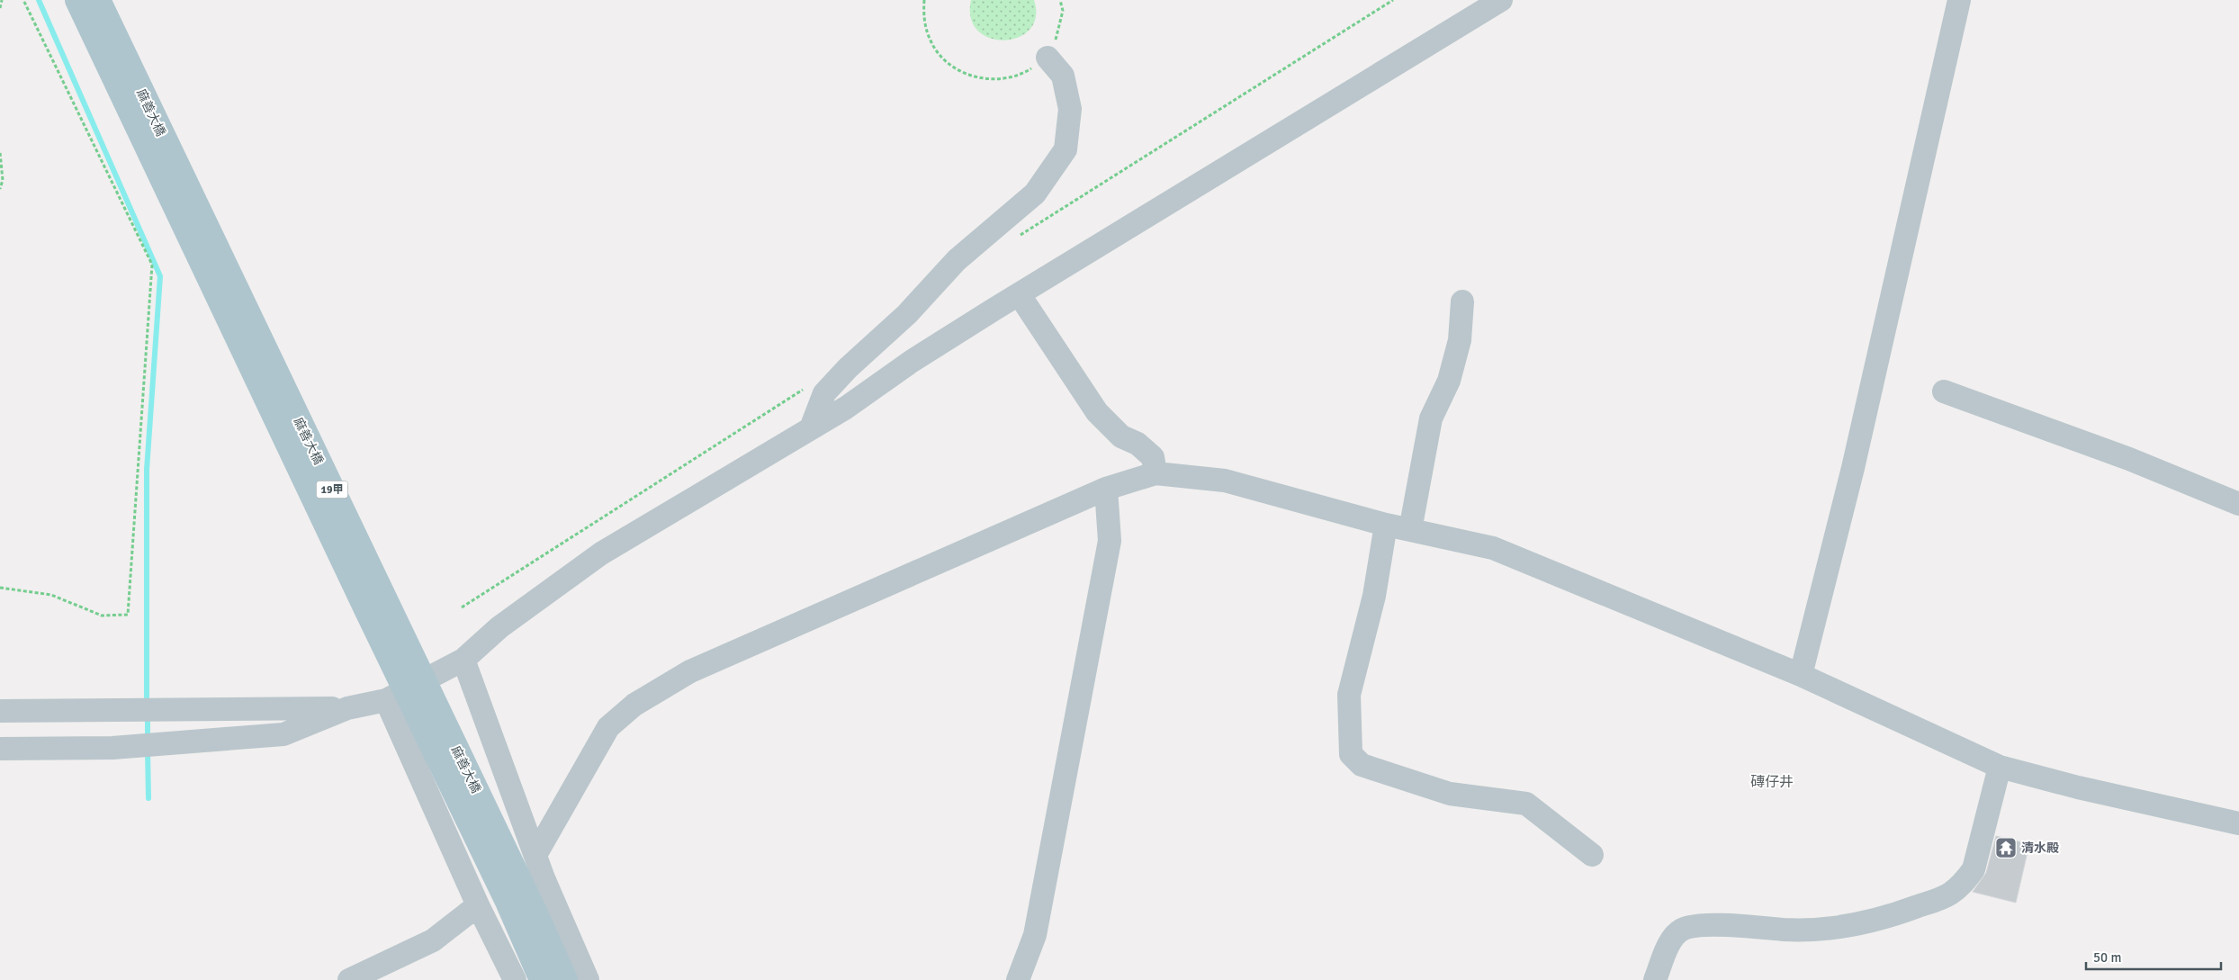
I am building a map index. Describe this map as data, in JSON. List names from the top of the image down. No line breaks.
{"streets":{"main road":["麻善大橋","19甲"]},"districts":["磚仔井"],"places":{"temple":["清水殿"]},"scale_bar":"50 m"}
